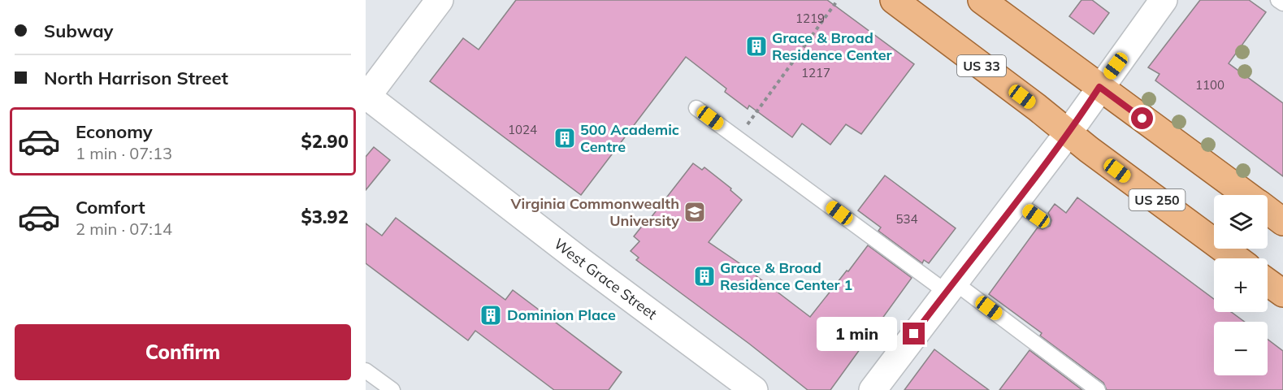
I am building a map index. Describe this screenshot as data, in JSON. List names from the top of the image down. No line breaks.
{"streets":{"main road":["US 33","US 250"],"street":["West Grace Street"]},"crossings":[["US 33","US 250"]],"places":{"building":["Grace & Broad Residence Center","500 Academic Centre","Grace & Broad Residence Center 1","Dominion Place"],"school or university":["Virginia Commonwealth University"]},"house_numbers":["1219","1217","1100","1024","534"],"page":{"banner":["Subway","North Harrison Street"],"list":[{"name":"Economy","note":"1 min · 07:13","value":"$2.90"},{"name":"Comfort","note":"2 min · 07:14","value":"$3.92"}],"map_buttons":["+","−"],"buttons":"Confirm","bubble":"1 min"}}
